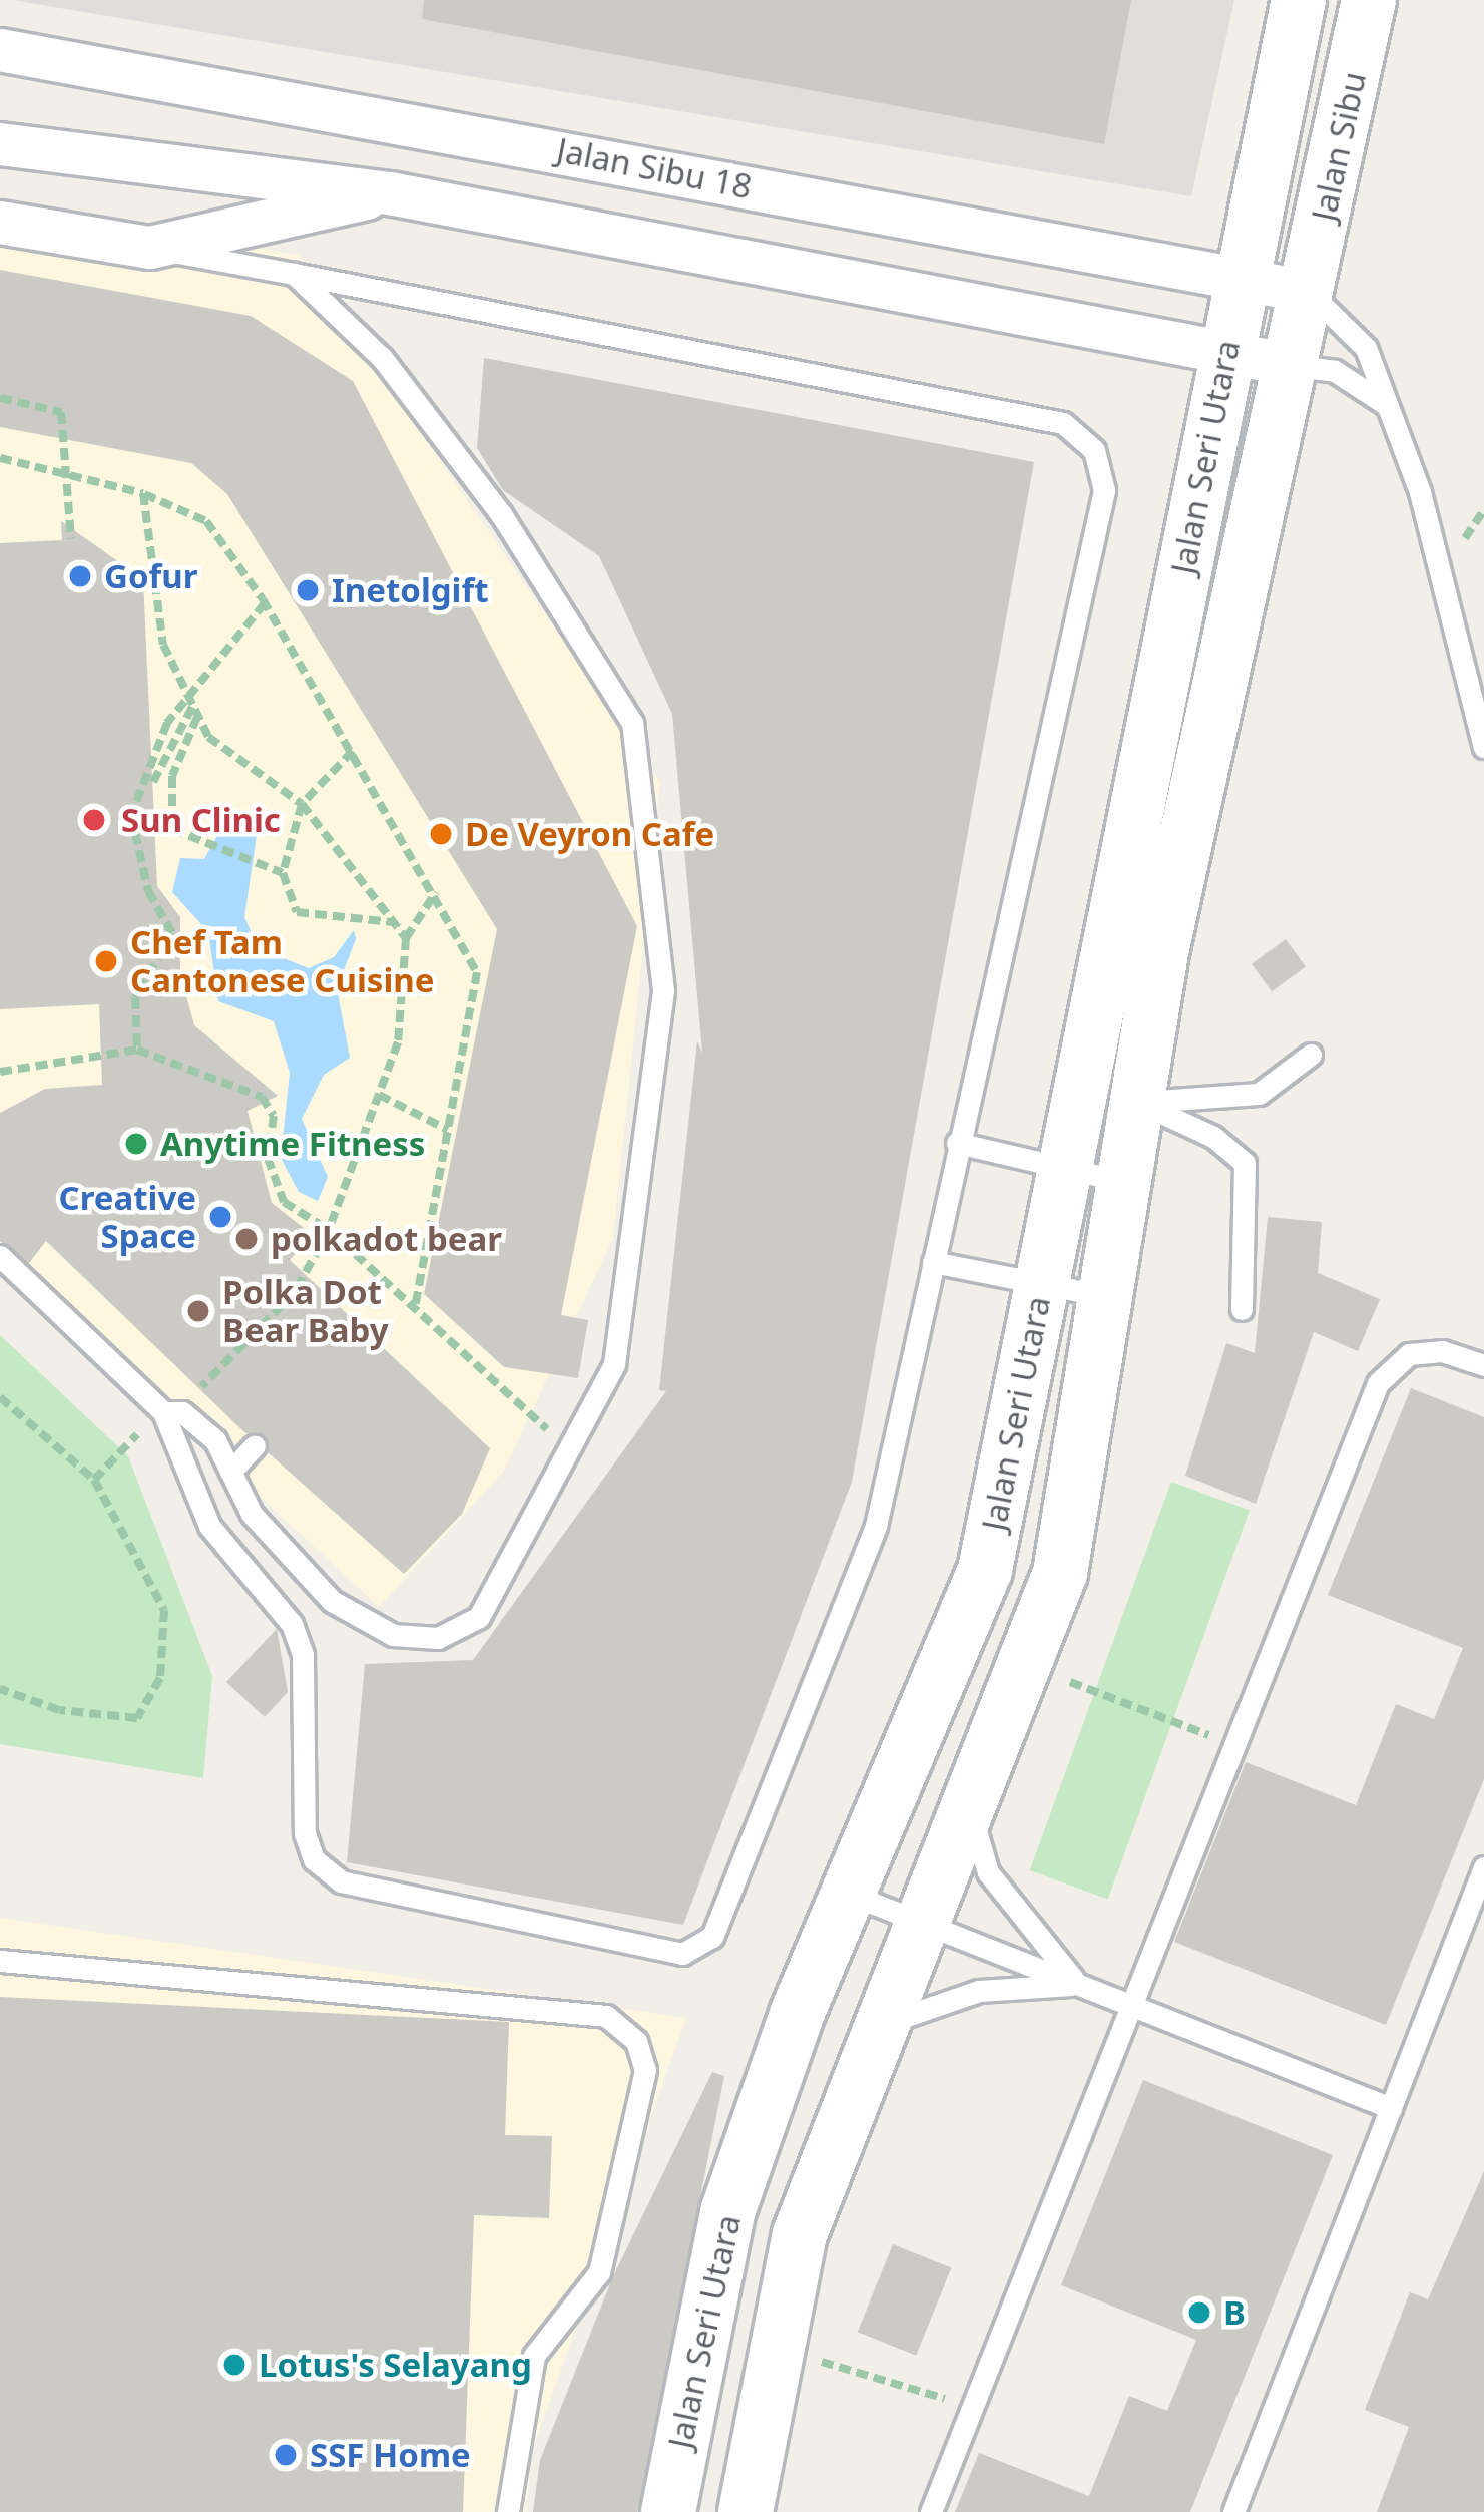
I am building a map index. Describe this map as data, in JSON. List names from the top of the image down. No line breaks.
{"streets":{"street":["Jalan Sibu","Jalan Sibu 18","Jalan Seri Utara"]},"crossings":[["Jalan Sibu","Jalan Sibu 18"],["Jalan Sibu","Jalan Seri Utara"],["Jalan Sibu 18","Jalan Seri Utara"]],"places":["Gofur","Inetolgift","Sun Clinic","De Veyron Cafe","Chef Tam Cantonese Cuisine","Anytime Fitness","Creative Space","polkadot bear","Polka Dot Bear Baby","B","Lotus's Selayang","SSF Home"]}
